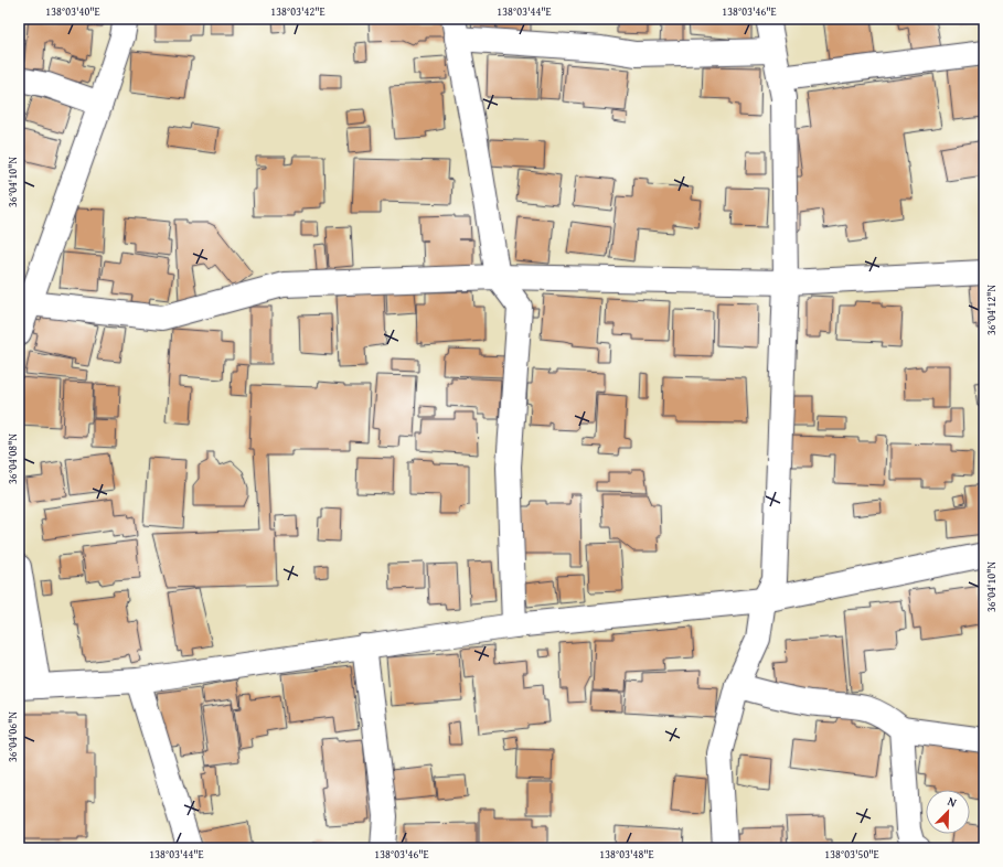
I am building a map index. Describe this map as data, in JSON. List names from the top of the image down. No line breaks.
{"north":"top right","coordinates":["138°03'40\"E","138°03'42\"E","138°03'44\"E","138°03'46\"E","36°04'10\"N","36°04'12\"N","36°04'08\"N","36°04'06\"N","138°03'48\"E","138°03'50\"E"]}
